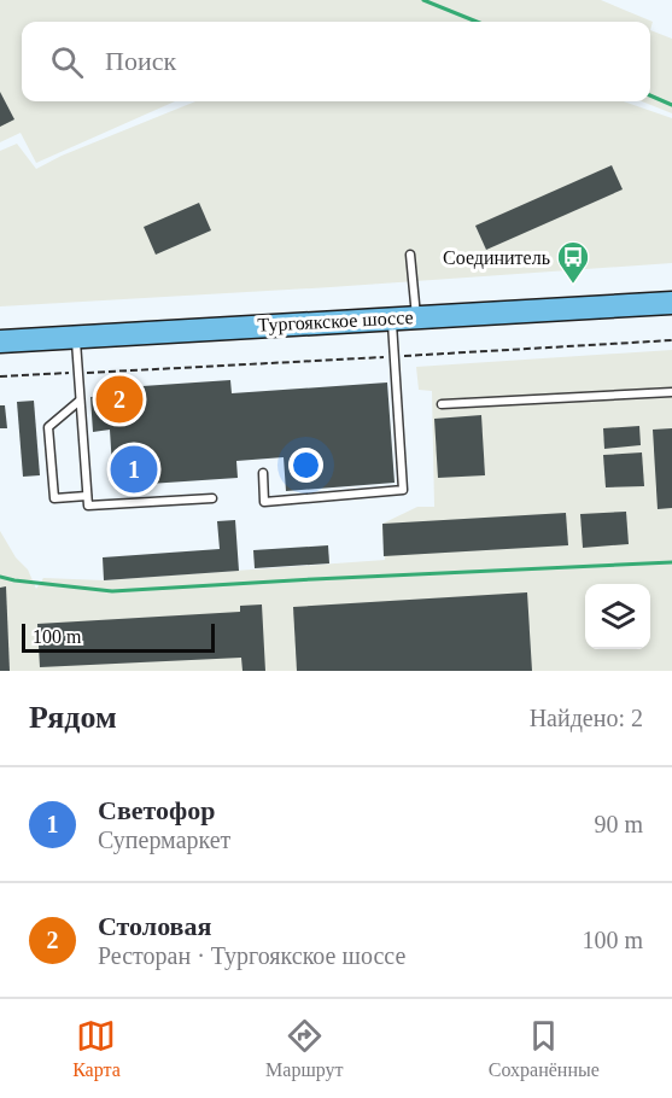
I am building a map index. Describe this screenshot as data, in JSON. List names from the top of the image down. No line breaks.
{"streets":{"main road":["Тургоякское шоссе"]},"places":{"bus stop":["Соединитель"]},"scale_bar":"100 m","page":{"search":"Поиск","pins":["2","1"],"scale":"100 m","heading":["Рядом","Найдено: 2"],"list":[{"mark":"1","name":"Светофор","note":"Супермаркет","value":"90 m"},{"mark":"2","name":"Столовая","note":"Ресторан · Тургоякское шоссе","value":"100 m"}],"nav":["Карта","Маршрут","Сохранённые"]}}
